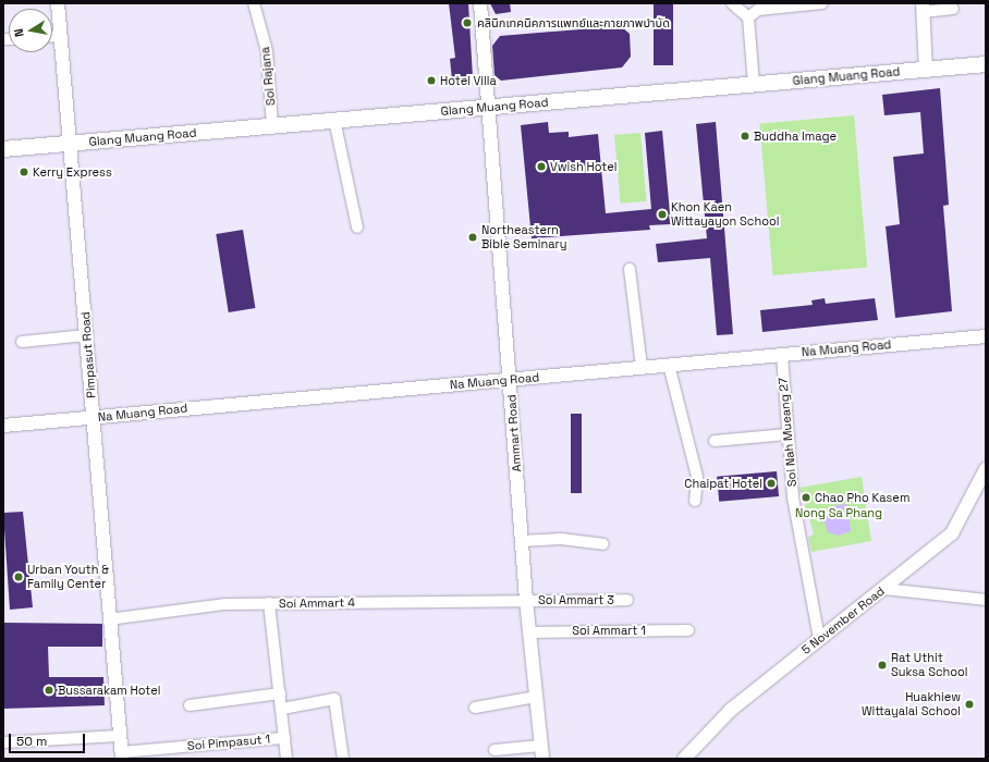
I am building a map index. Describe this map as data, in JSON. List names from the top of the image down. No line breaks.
{"streets":{"main road":["Glang Muang Road"],"street":["Soi Rajana","Na Muang Road","Pimpasut Road","Soi Nah Mueang 27","Ammart Road","Soi Ammart 3","Soi Ammart 4","5 November Road","Soi Ammart 1","Soi Pimpasut 1"]},"crossings":[["Soi Rajana","Glang Muang Road"],["Glang Muang Road","Pimpasut Road"],["Glang Muang Road","Ammart Road"],["Na Muang Road","Pimpasut Road"],["Na Muang Road","Soi Nah Mueang 27"],["Na Muang Road","Ammart Road"],["Pimpasut Road","Soi Ammart 4"],["Pimpasut Road","Soi Pimpasut 1"],["Soi Nah Mueang 27","5 November Road"],["Ammart Road","Soi Ammart 3"],["Ammart Road","Soi Ammart 4"],["Ammart Road","Soi Ammart 1"],["Soi Ammart 3","Soi Ammart 4"]],"parks":["Nong Sa Phang"],"places":["คลินิกเทคนิคการแพทย์และกายภาพบำบัด","Hotel Villa","Buddha Image","Vwish Hotel","Kerry Express","Khon Kaen Wittayayon School","Northeastern Bible Seminary","Chaipat Hotel","Chao Pho Kasem","Urban Youth & Family Center","Rat Uthit Suksa School","Bussarakam Hotel","Huakhiew Wittayalai School"],"scale_bar":"50 m","north":"left"}
